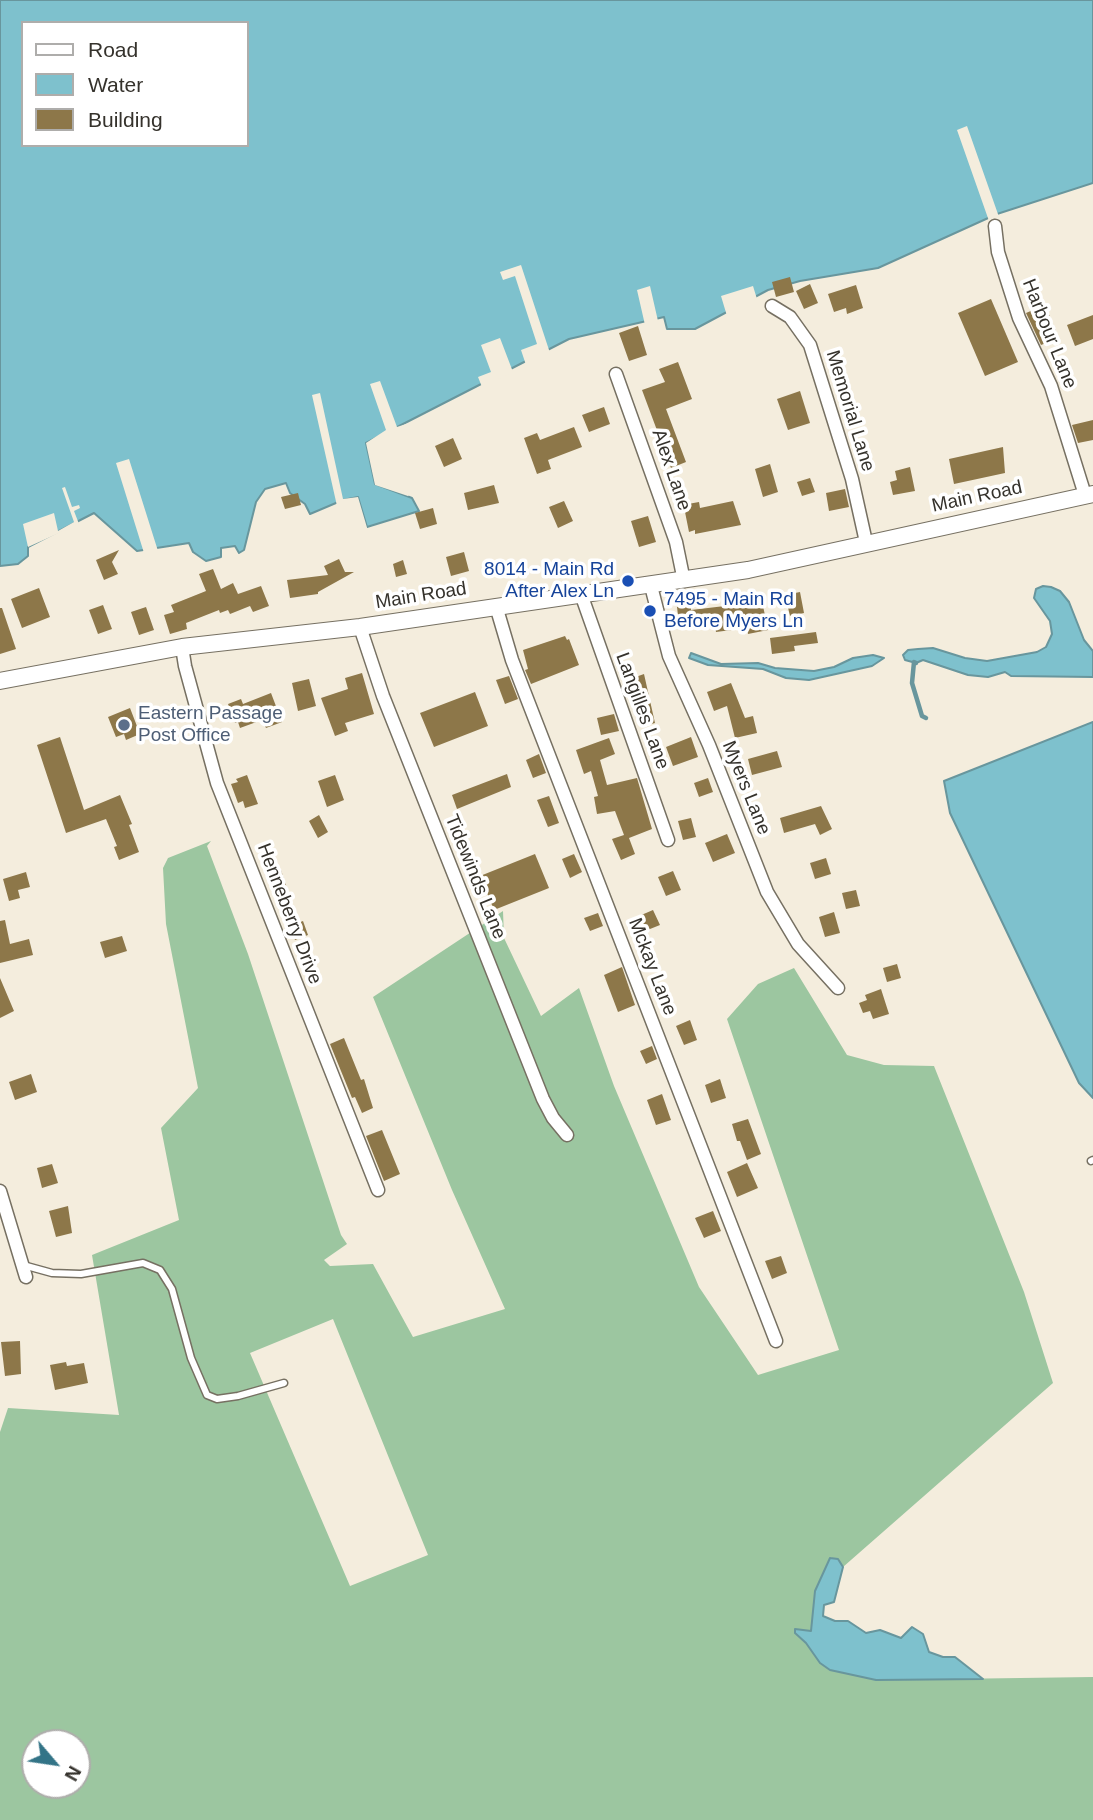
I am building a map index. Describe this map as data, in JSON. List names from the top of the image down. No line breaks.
{"streets":{"main road":["Main Road"],"street":["Harbour Lane","Memorial Lane","Alex Lane","Langilles Lane","Myers Lane","Tidewinds Lane","Henneberry Drive","Mckay Lane"]},"crossings":[["Harbour Lane","Main Road"],["Memorial Lane","Main Road"],["Alex Lane","Main Road"],["Main Road","Langilles Lane"],["Main Road","Myers Lane"],["Main Road","Tidewinds Lane"],["Main Road","Henneberry Drive"],["Main Road","Mckay Lane"]],"places":["8014 - Main Rd After Alex Ln","7495 - Main Rd Before Myers Ln","Eastern Passage Post Office"],"legend":["Road","Water","Building"],"north":"bottom right"}
